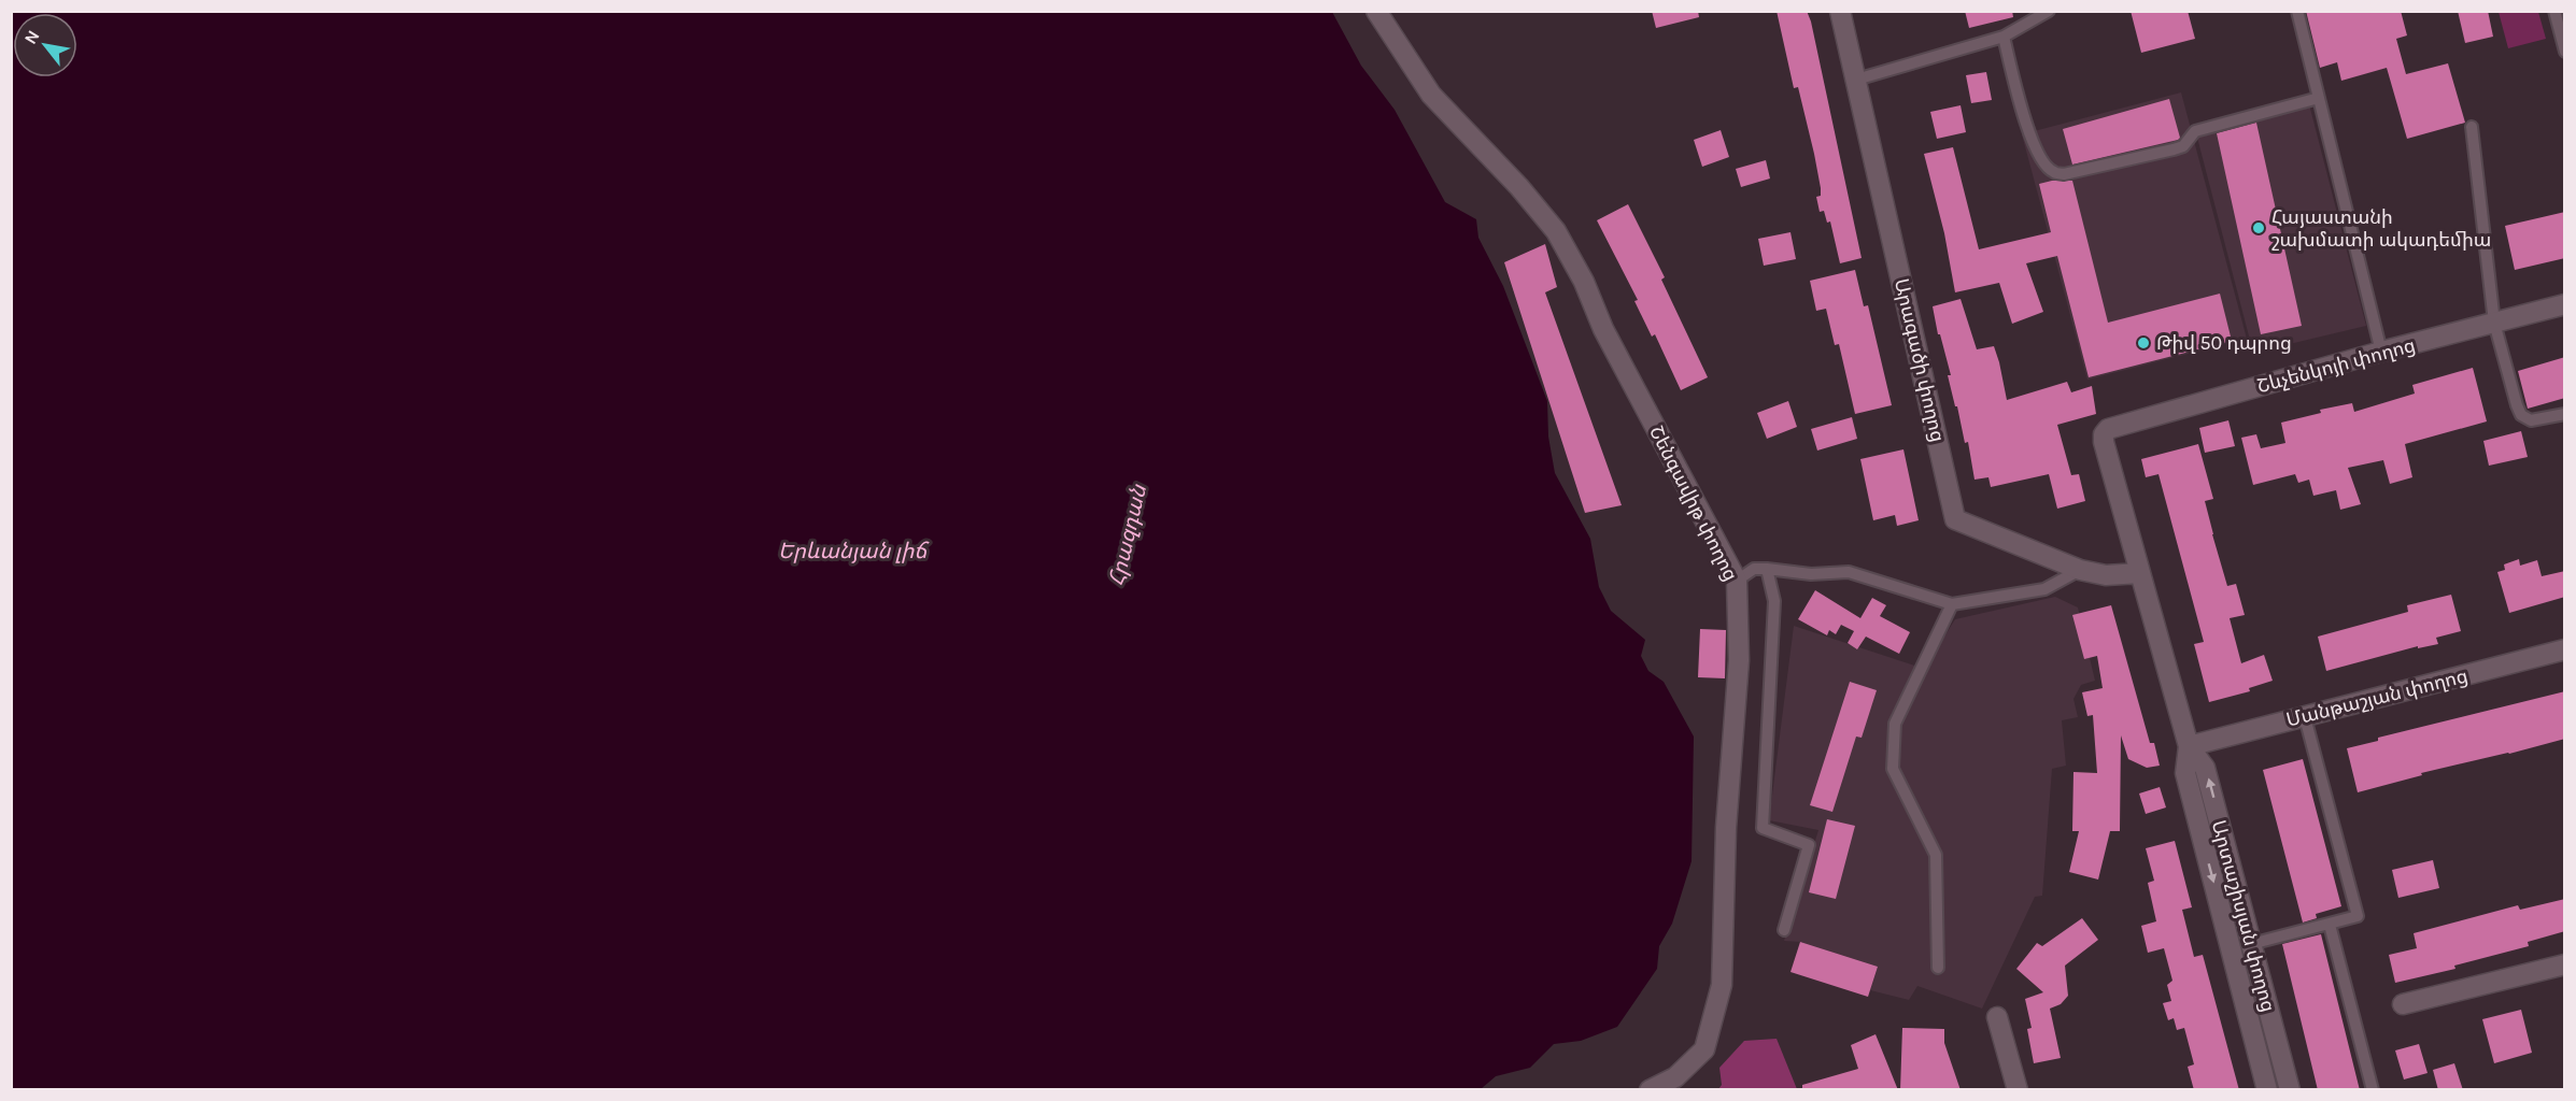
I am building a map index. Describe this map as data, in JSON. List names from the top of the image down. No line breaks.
{"streets":{"street":["Արագածի փողոց","Շևչենկոյի փողոց","Շենգավիթ փողոց","Մանթաշյան փողոց","Արտաշիսյան փողոց"]},"crossings":[["Արագածի փողոց","Արտաշիսյան փողոց"],["Շևչենկոյի փողոց","Արտաշիսյան փողոց"],["Մանթաշյան փողոց","Արտաշիսյան փողոց"]],"water":["Հրազդան","Երևանյան լիճ"],"places":["Հայաստանի շախմատի ակադեմիա","Թիվ 50 դպրոց"],"north":"top left"}
